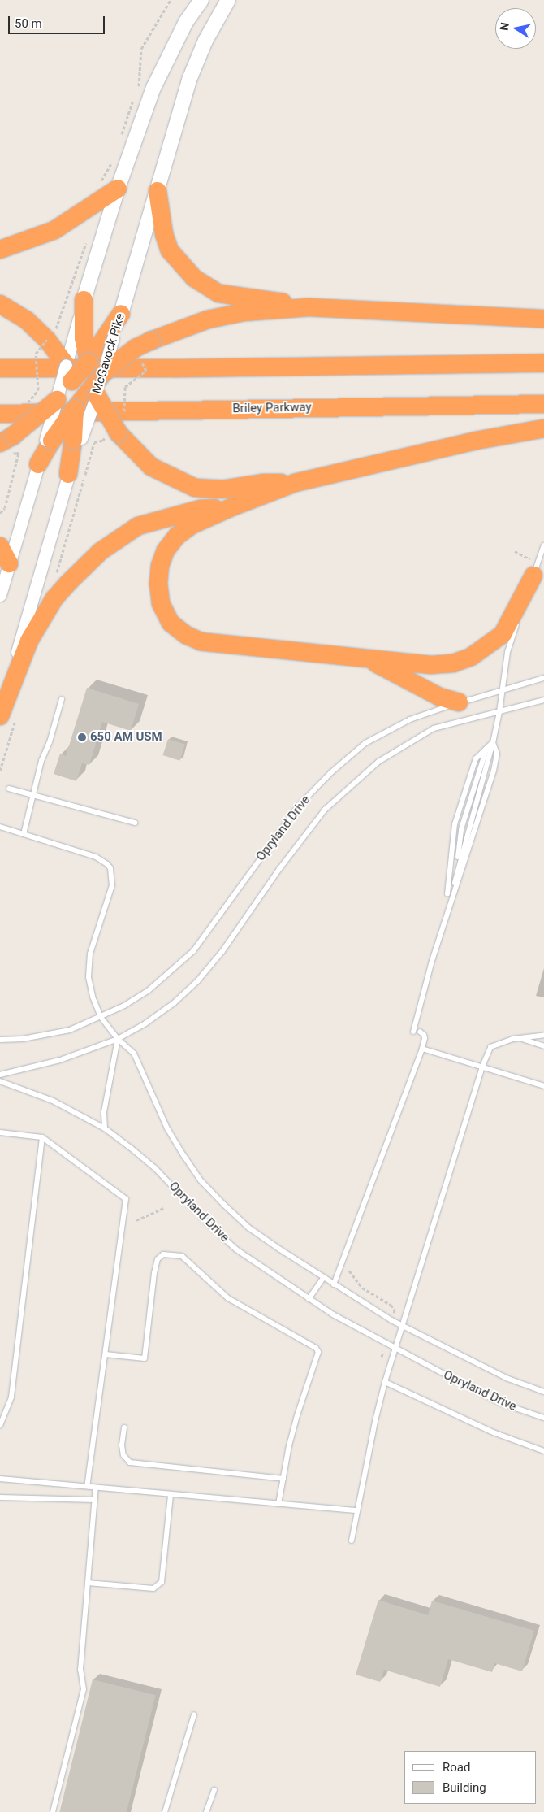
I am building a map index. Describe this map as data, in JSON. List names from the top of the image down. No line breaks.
{"streets":{"highway":["Briley Parkway"],"main road":["McGavock Pike"],"lane":["Opryland Drive"]},"places":["650 AM USM"],"legend":["Road","Building"],"scale_bar":"50 m","north":"left"}
